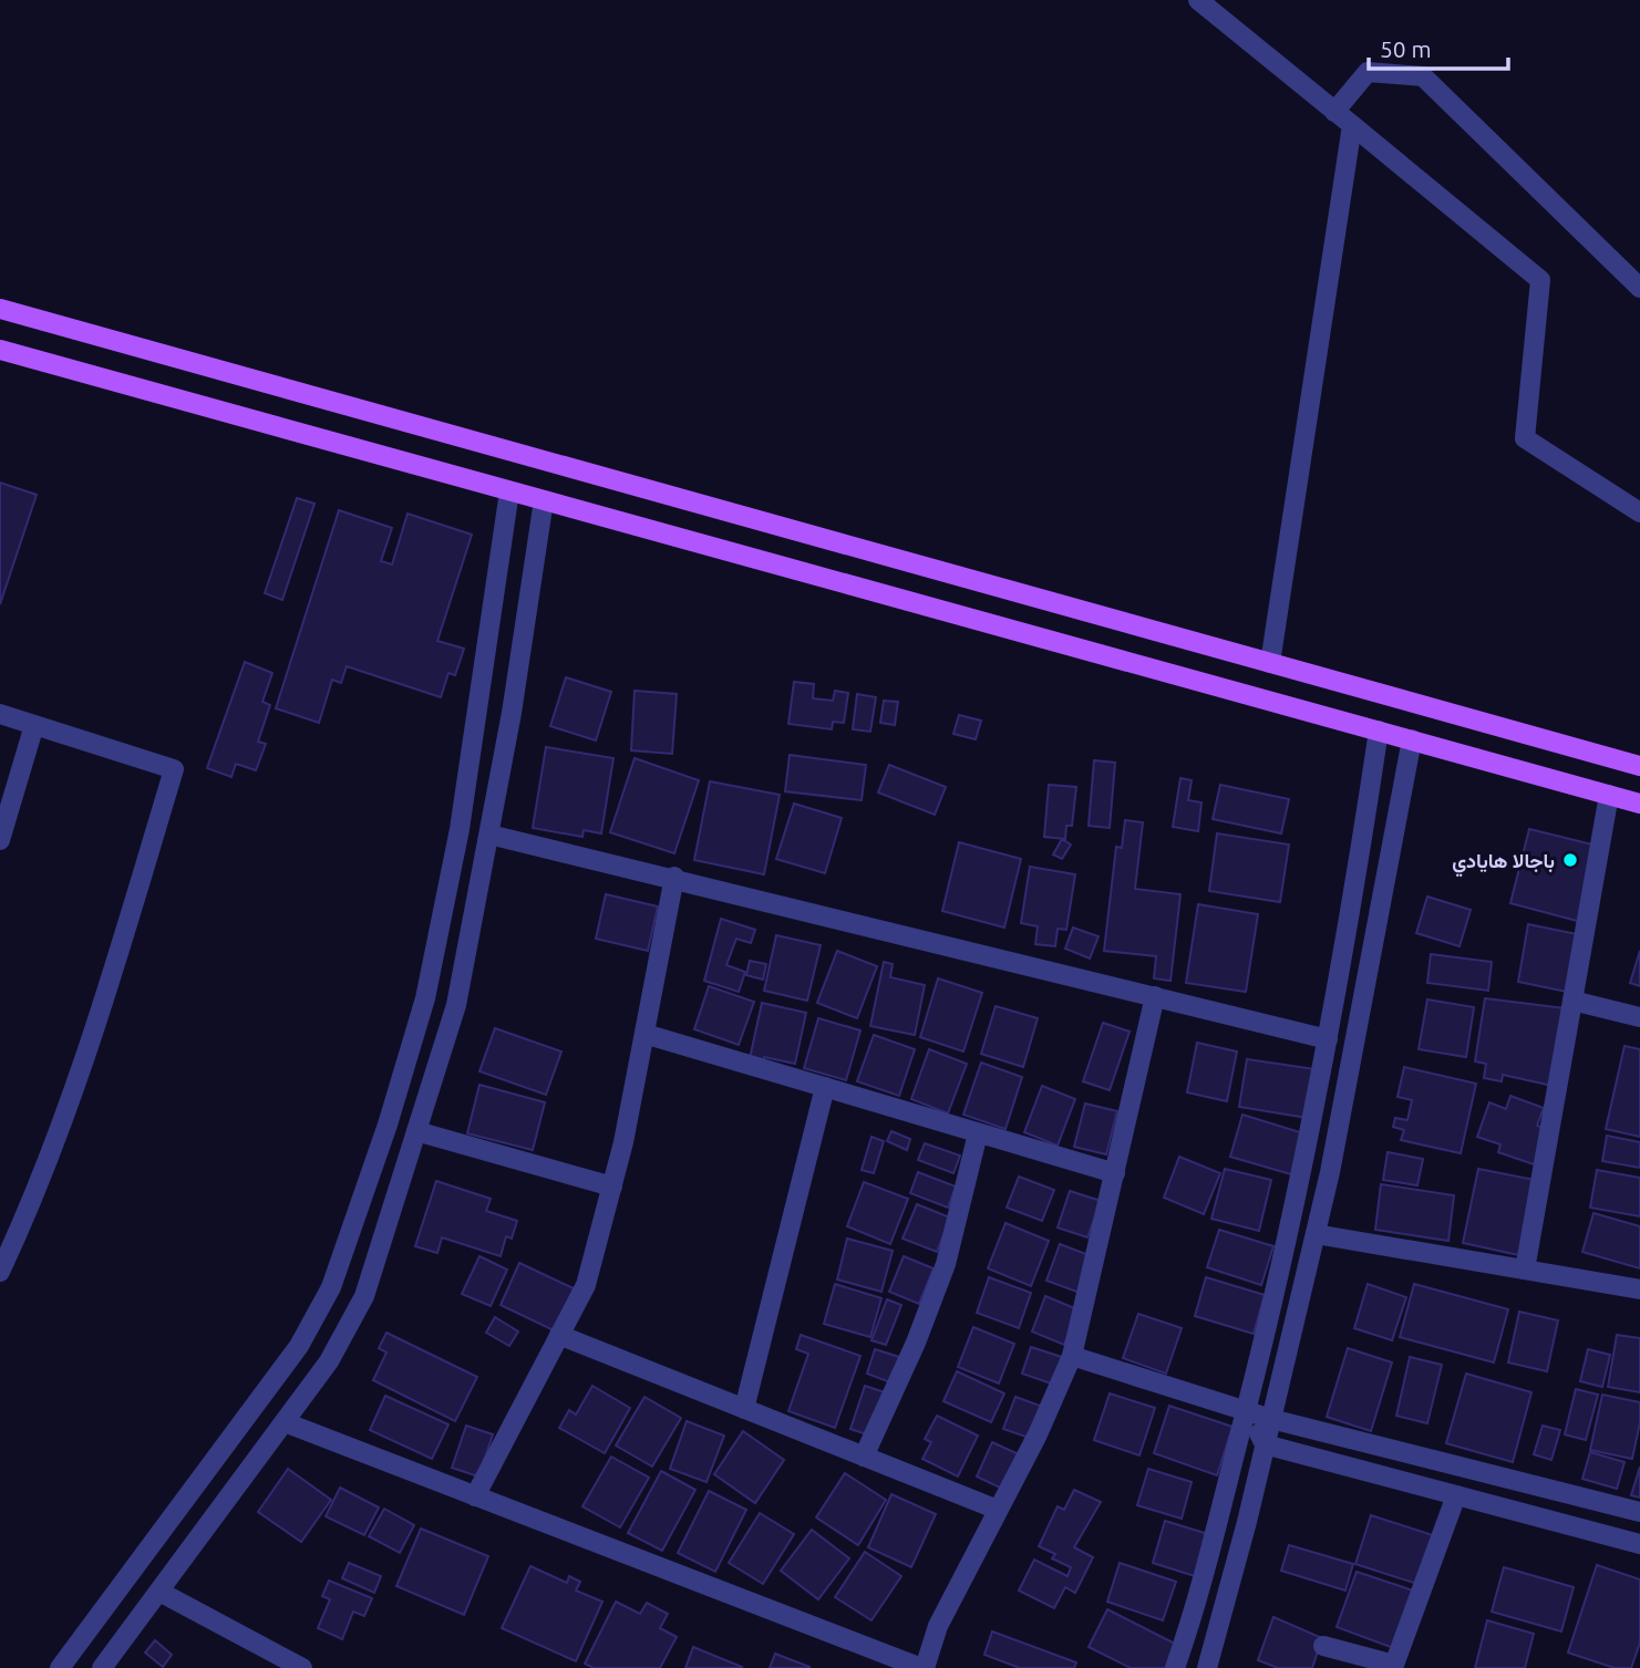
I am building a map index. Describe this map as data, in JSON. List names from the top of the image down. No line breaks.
{"places":["باجالا هايادي"],"scale_bar":"50 m"}
